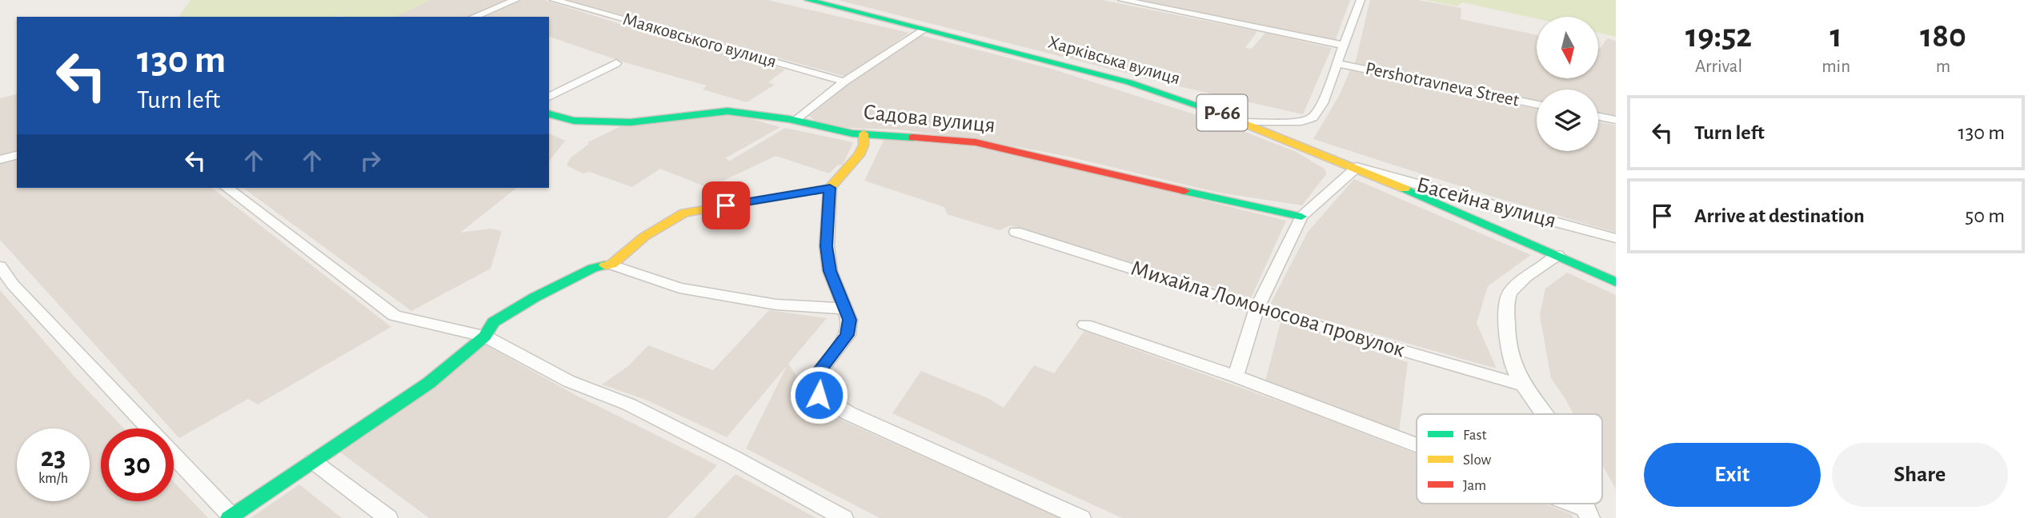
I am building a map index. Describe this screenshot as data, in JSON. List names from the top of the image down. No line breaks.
{"streets":{"street":["Маяковського вулиця","Харківська вулиця","Pershotravneva Street","Р-66","Садова вулиця","Басейна вулиця","Михайла Ломоносова провулок"]},"crossings":[["Харківська вулиця","Басейна вулиця"]],"legend":["Fast","Slow","Jam"],"north":"bottom","page":{"eta":["19:52","Arrival","1","min","180","m"],"turn":["130 m","Turn left"],"list":[{"name":"Turn left","value":"130 m"},{"name":"Arrive at destination","value":"50 m"}],"speed":"23 km/h","limit":"30","buttons":["Exit","Share"]}}
